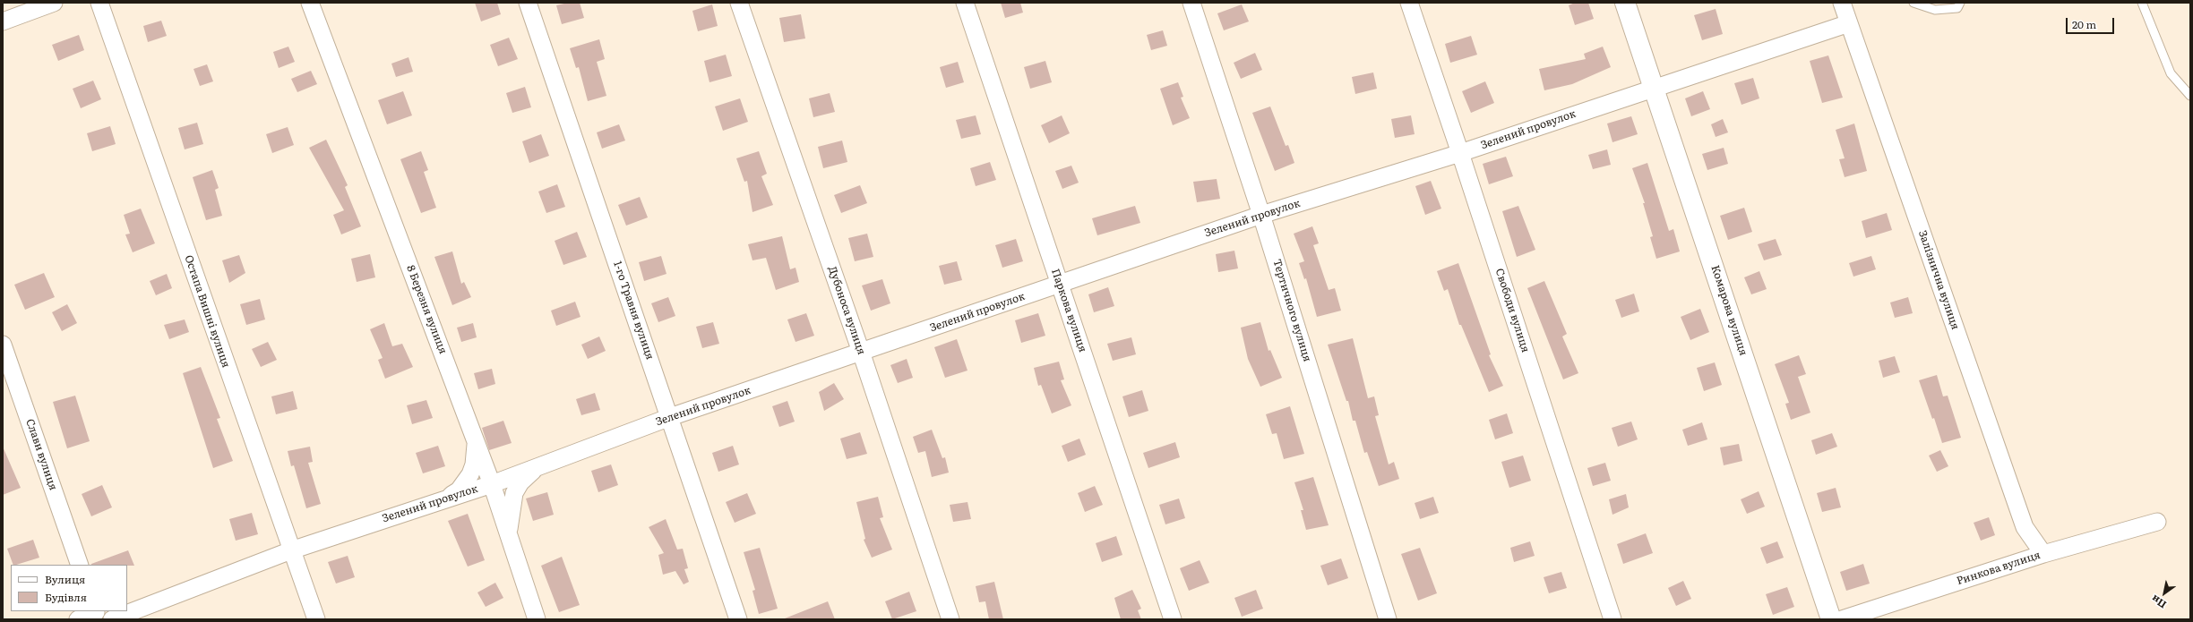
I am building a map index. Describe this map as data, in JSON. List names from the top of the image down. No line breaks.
{"streets":{"main road":["Комарова вулиця"],"street":["Зелений провулок","Залізнична вулиця","8 Березня вулиця","1-го Травня вулиця","Дубоноса вулиця","Паркова вулиця","Тертичного вулиця","Свободи вулиця","Остапа Вишні вулиця","Слави вулиця","Ринкова вулиця"]},"crossings":[["Зелений провулок","Залізнична вулиця"],["Зелений провулок","8 Березня вулиця"],["Зелений провулок","1-го Травня вулиця"],["Зелений провулок","Дубоноса вулиця"],["Зелений провулок","Паркова вулиця"],["Зелений провулок","Тертичного вулиця"],["Зелений провулок","Свободи вулиця"],["Зелений провулок","Комарова вулиця"],["Зелений провулок","Остапа Вишні вулиця"],["Залізнична вулиця","Ринкова вулиця"]],"legend":["Вулиця","Будівля"],"scale_bar":"20 m","north":"bottom left"}
